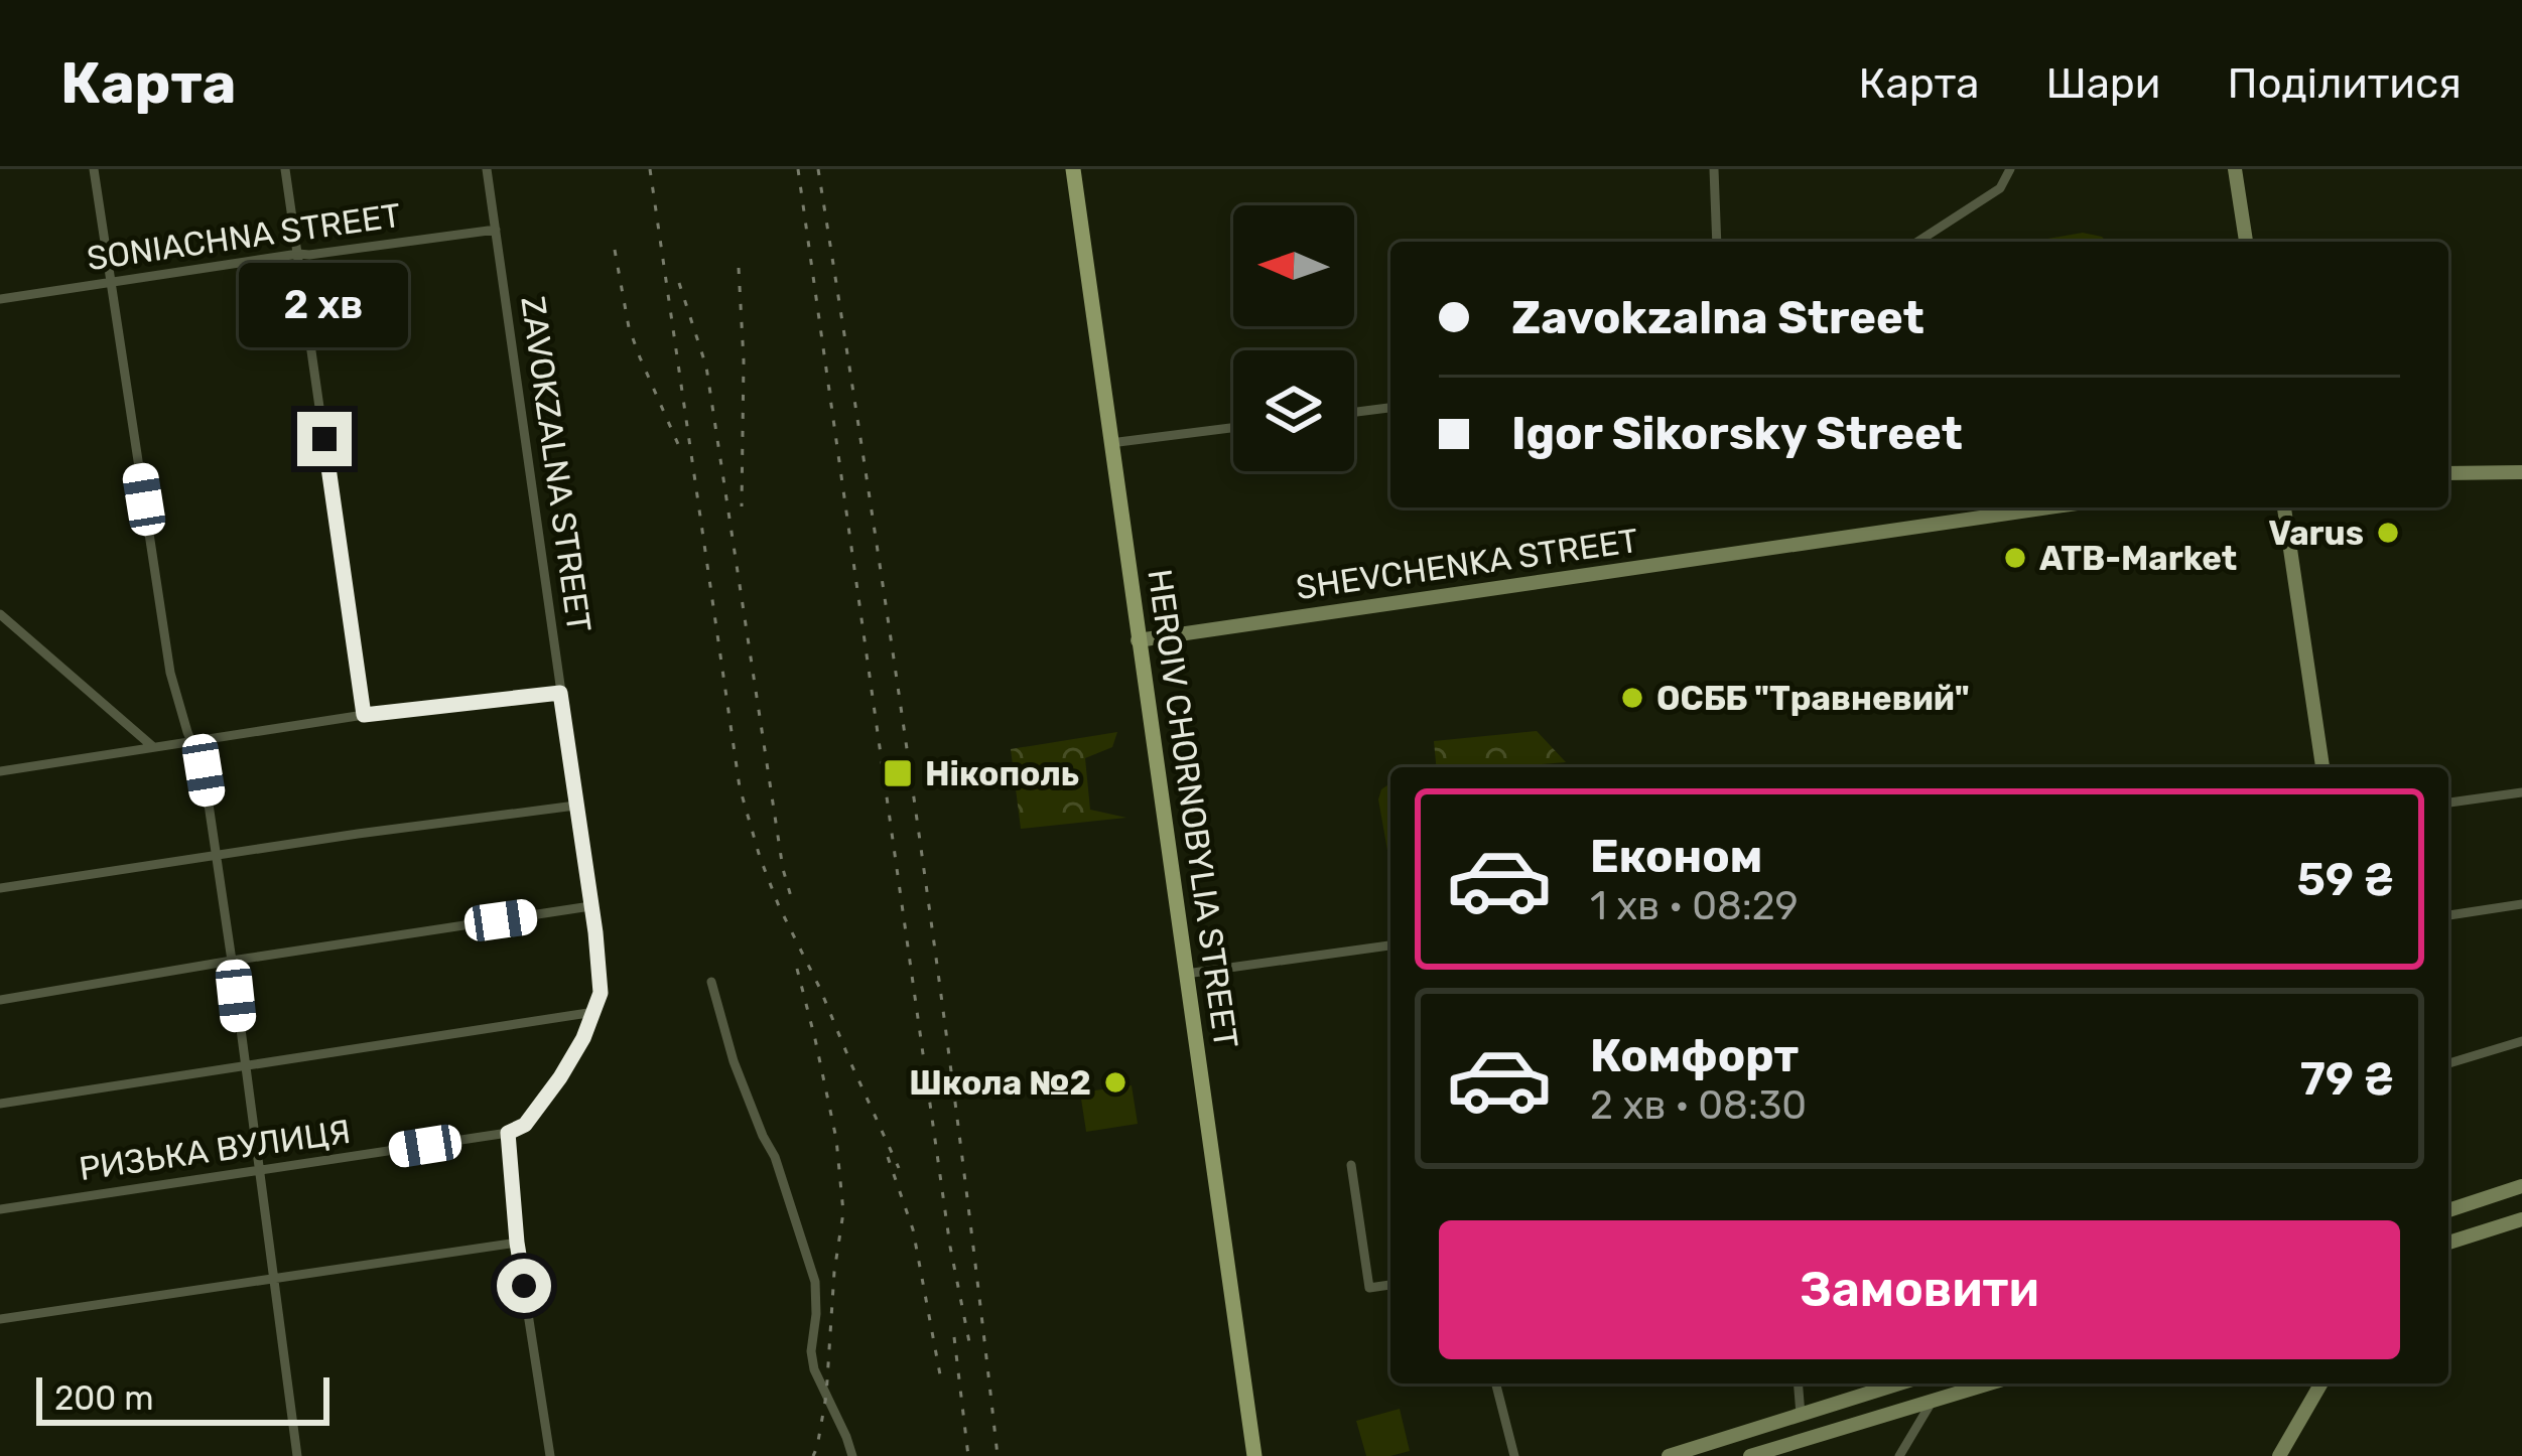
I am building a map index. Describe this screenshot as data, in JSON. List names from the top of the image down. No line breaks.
{"streets":{"main road":["HEROIV CHORNOBYLIA STREET"],"street":["SONIACHNA STREET","ZAVOKZALNA STREET","SHEVCHENKA STREET","РИЗЬКА ВУЛИЦЯ"]},"crossings":[["SONIACHNA STREET","ZAVOKZALNA STREET"],["ZAVOKZALNA STREET","РИЗЬКА ВУЛИЦЯ"],["SHEVCHENKA STREET","HEROIV CHORNOBYLIA STREET"]],"places":{"other":["Varus","ATB-Market","ОСББ \"Травневий\"","Школа №2"],"transit":["Нікополь"]},"scale_bar":"200 m","north":"left","page":{"header":"Карта","nav":["Карта","Шари","Поділитися"],"banner":["Zavokzalna Street","Igor Sikorsky Street"],"bubble":"2 хв","list":[{"name":"Економ","note":"1 хв · 08:29","value":"59 ₴"},{"name":"Комфорт","note":"2 хв · 08:30","value":"79 ₴"}],"buttons":"Замовити","scale":"200 m"}}
